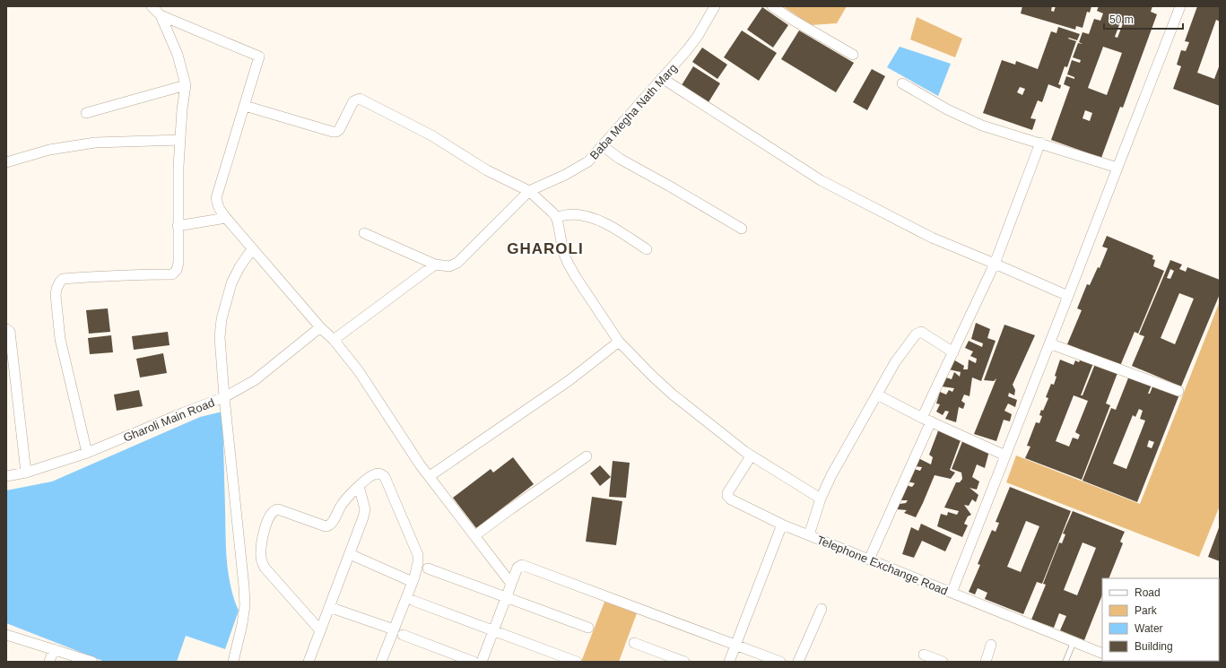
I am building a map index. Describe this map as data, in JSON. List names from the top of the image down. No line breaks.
{"streets":{"street":["Baba Megha Nath Marg","Gharoli Main Road","Telephone Exchange Road"]},"districts":["GHAROLI"],"legend":["Road","Park","Water","Building"],"scale_bar":"50 m"}
